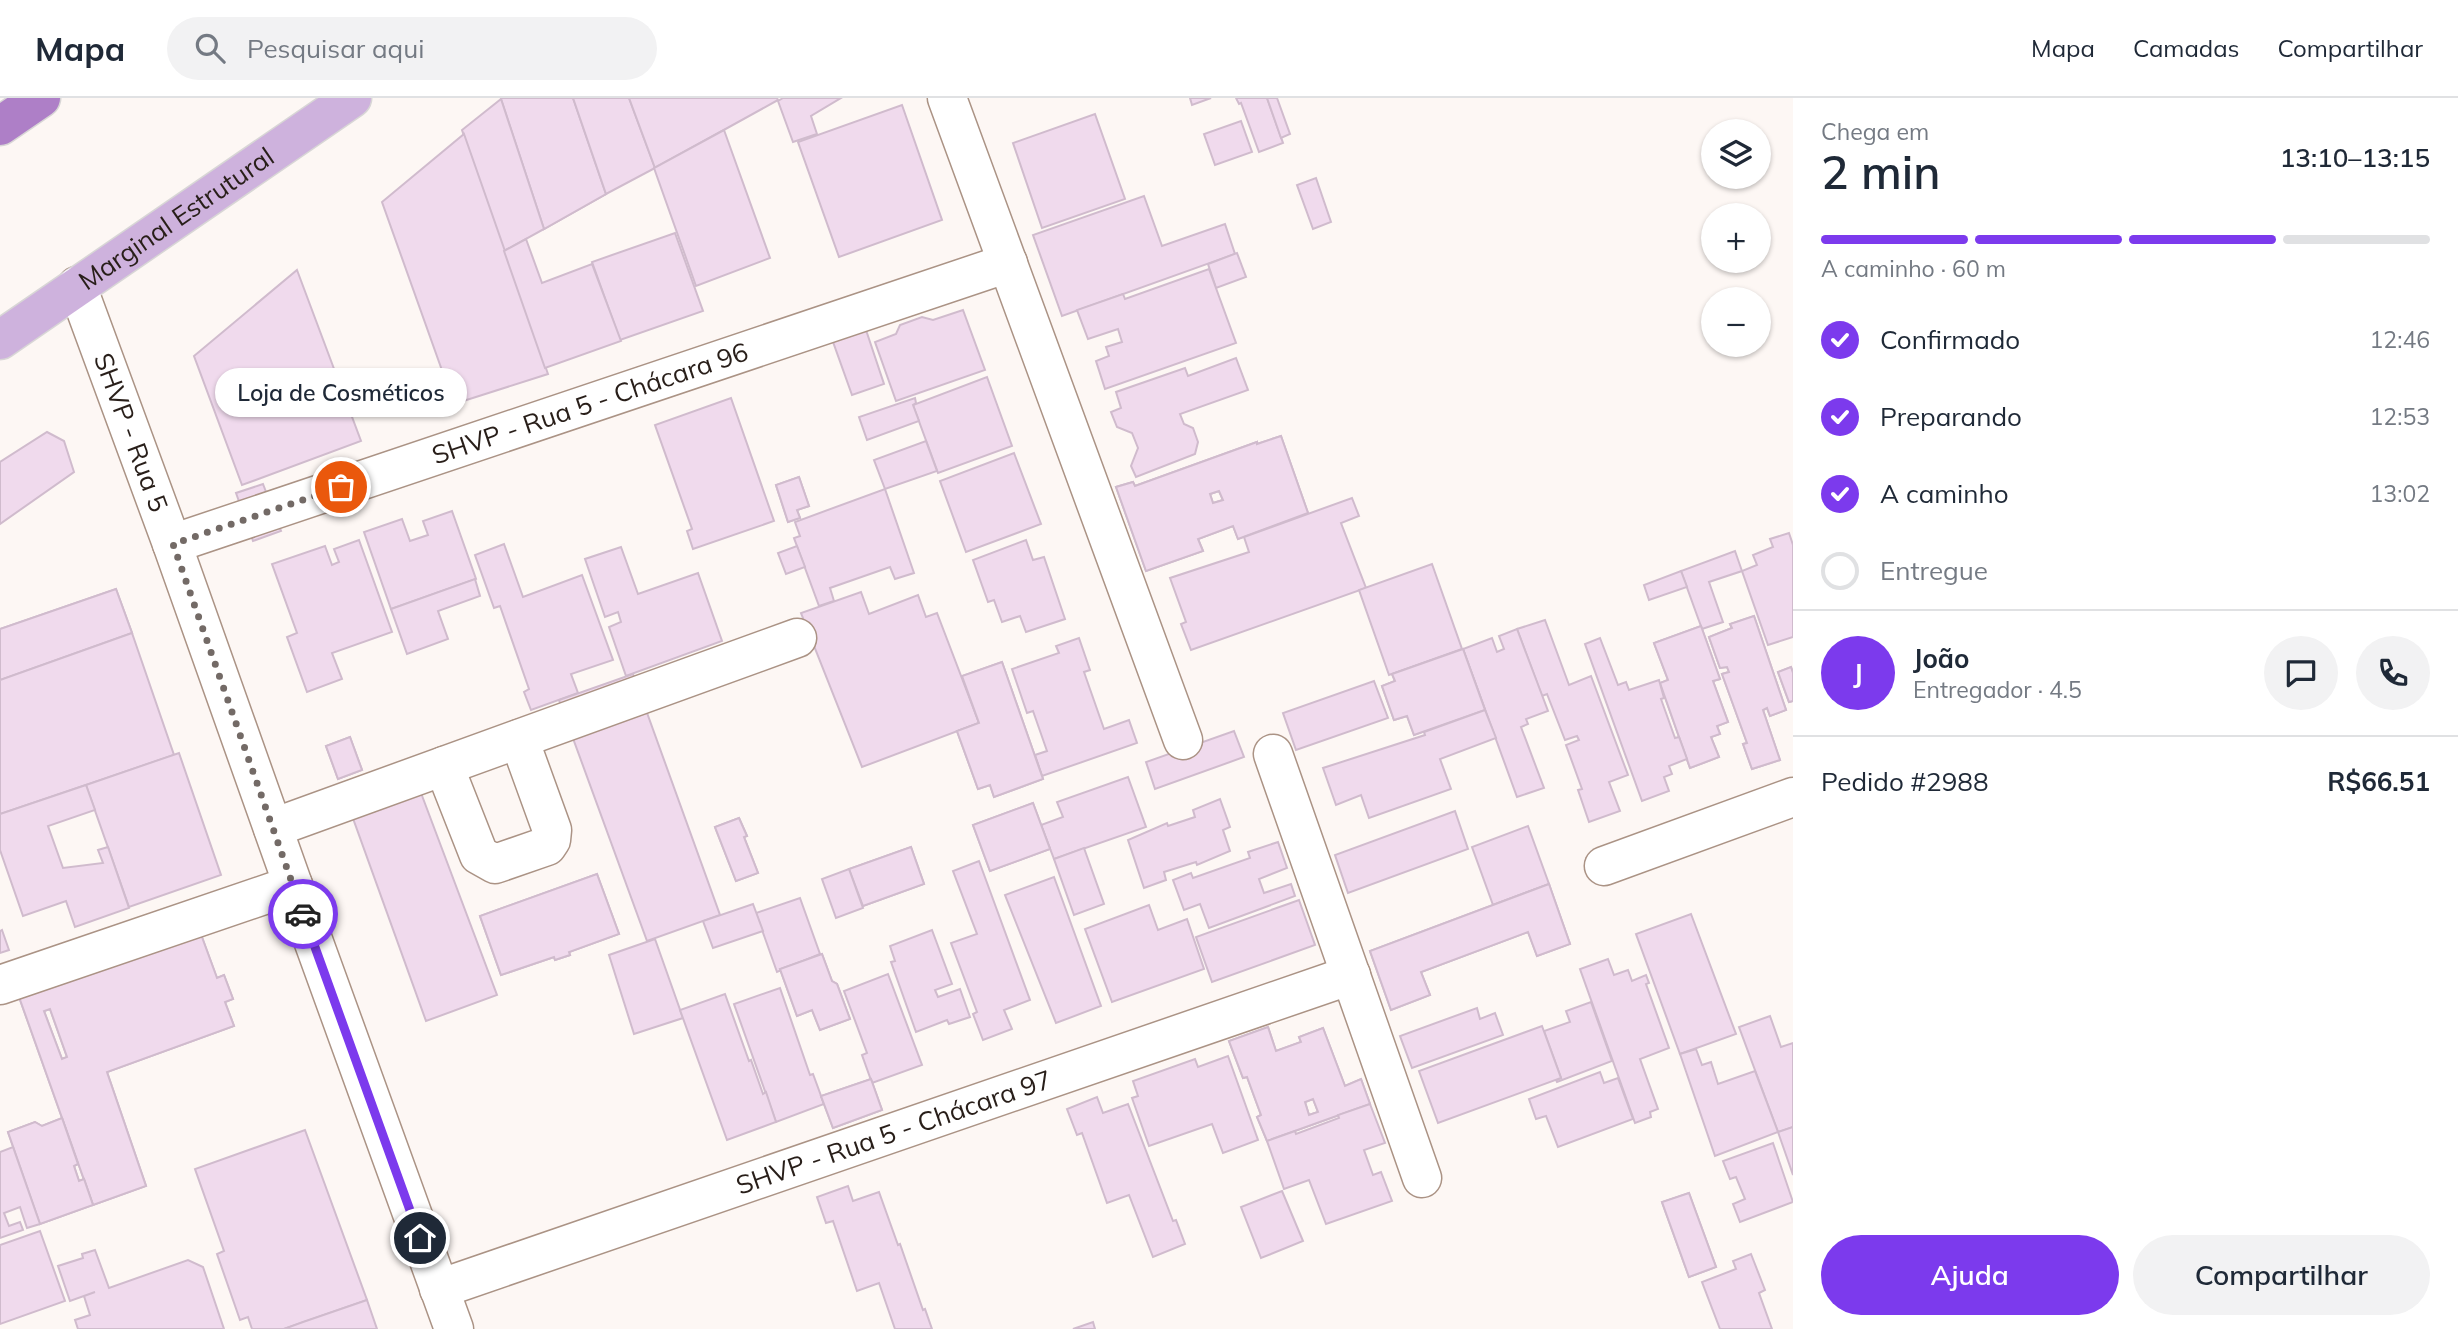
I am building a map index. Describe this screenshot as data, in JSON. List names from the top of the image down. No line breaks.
{"streets":{"main road":["Marginal Estrutural"],"street":["SHVP - Rua 5 - Chácara 96","SHVP - Rua 5","SHVP - Rua 5 - Chácara 97"]},"crossings":[["Marginal Estrutural","SHVP - Rua 5"],["SHVP - Rua 5 - Chácara 96","SHVP - Rua 5"],["SHVP - Rua 5","SHVP - Rua 5 - Chácara 97"]],"places":["Loja de Cosméticos"],"page":{"header":"Mapa","search":"Pesquisar aqui","nav":["Mapa","Camadas","Compartilhar"],"heading":["2 min","Chega em","13:10–13:15"],"panel":["João","Entregador · 4.5","Pedido #2988","R$66.51"],"map_buttons":["+","−"],"bar":"A caminho · 60 m","list":[["Confirmado","12:46"],["Preparando","12:53"],["A caminho","13:02"],"Entregue"],"bubble":"Loja de Cosméticos","round":"J","buttons":["Ajuda","Compartilhar"]}}
